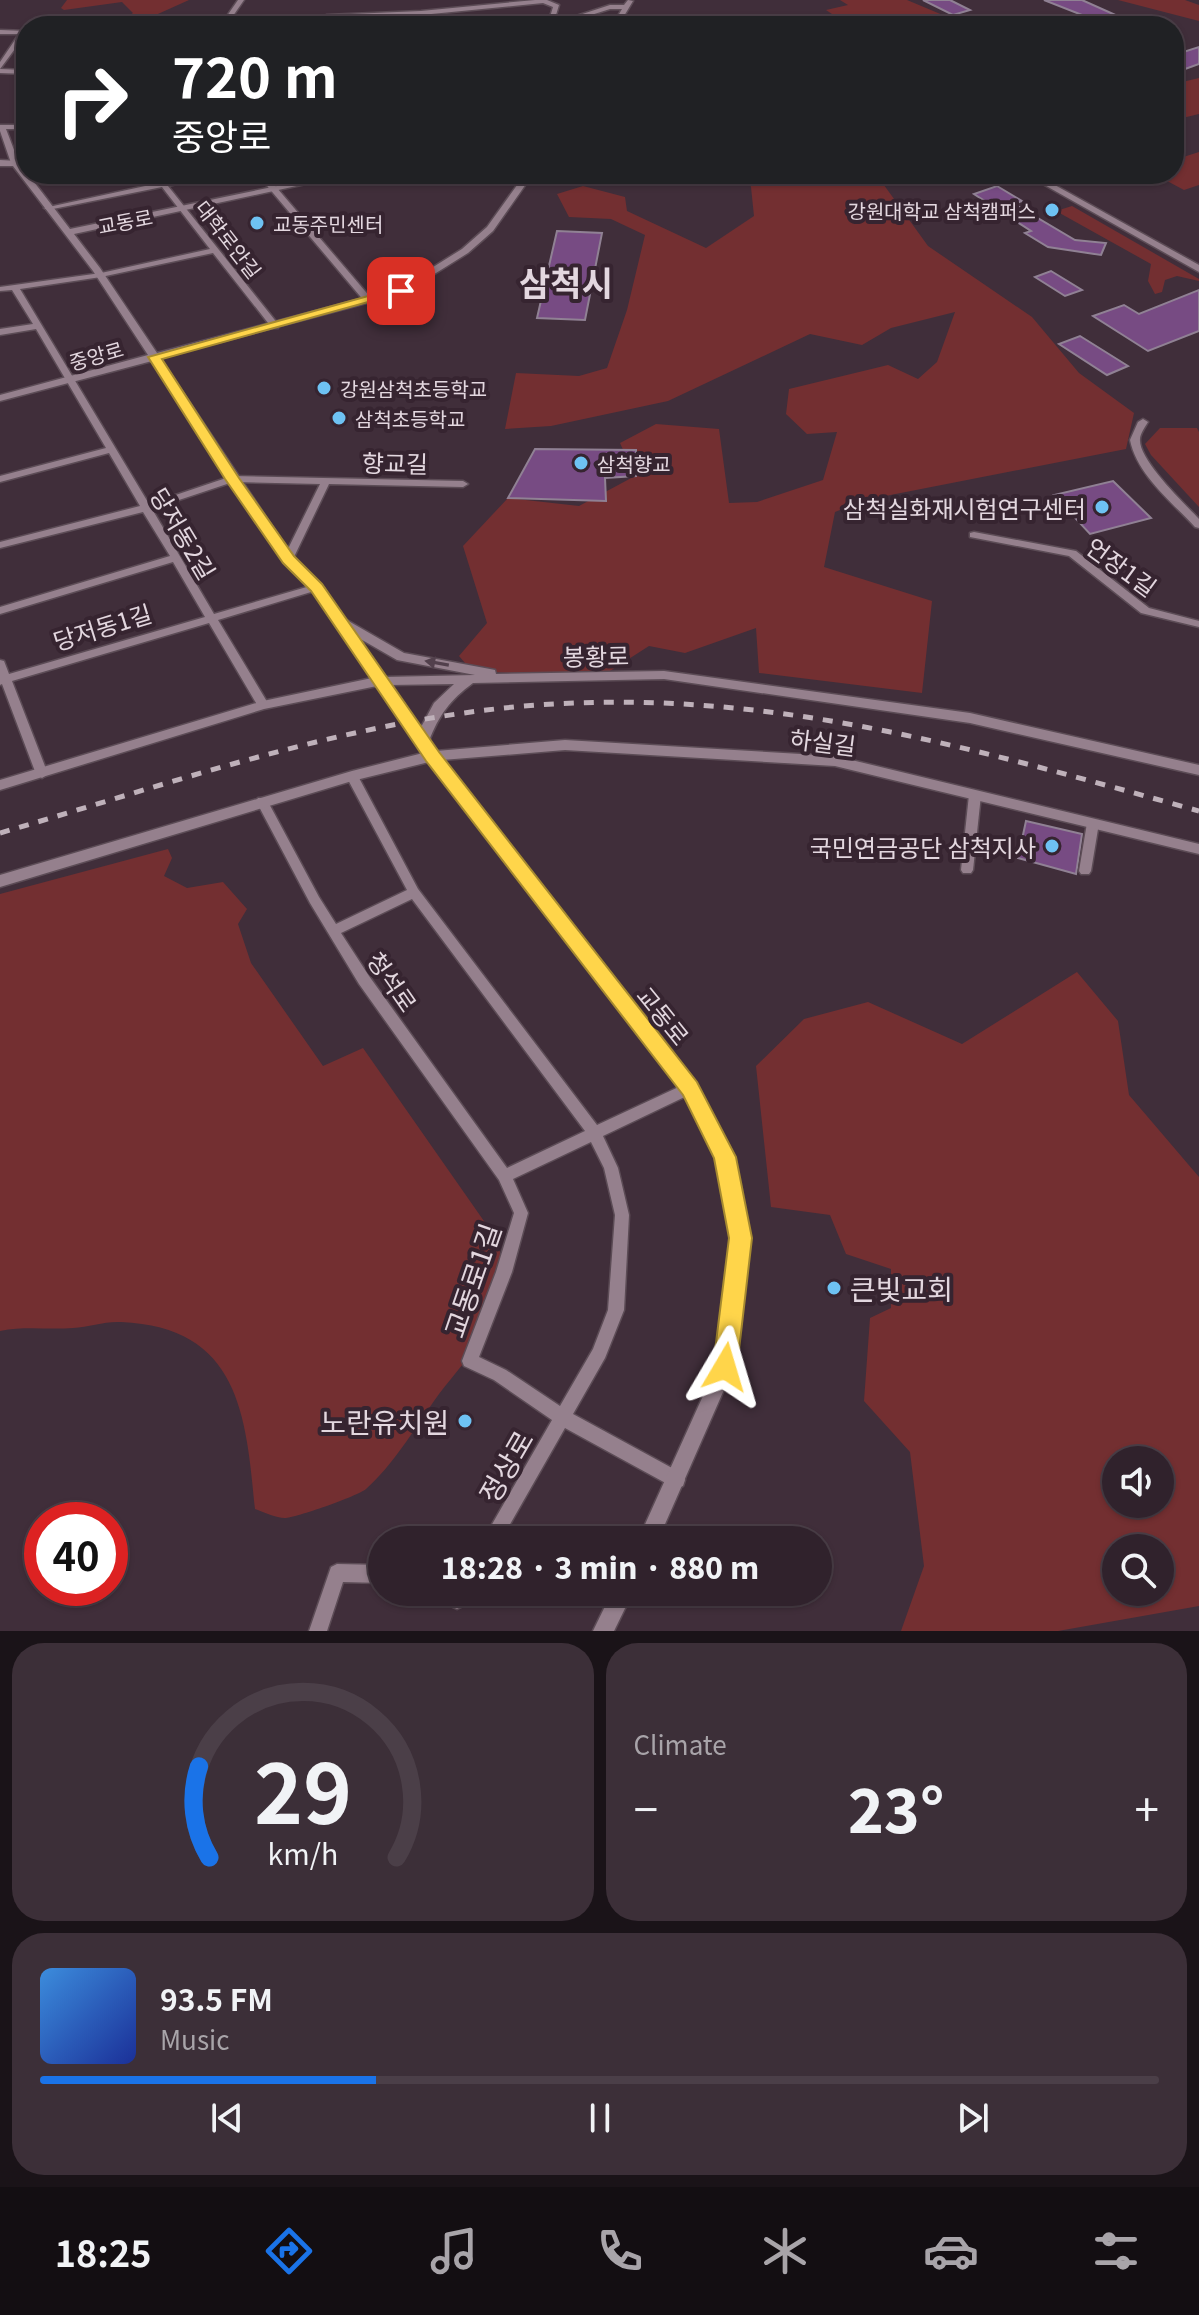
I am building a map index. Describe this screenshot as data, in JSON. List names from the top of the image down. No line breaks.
{"streets":{"street":["교동로","대학로안길","중앙로","향교길","당저동2길","언장1길","당저동1길","봉황로","하실길","청석로","교동로1길","정상로"]},"crossings":[["교동로","대학로안길"],["교동로","중앙로"],["교동로","향교길"],["교동로","당저동2길"],["교동로","봉황로"],["교동로","하실길"],["대학로안길","중앙로"],["중앙로","당저동2길"],["당저동2길","당저동1길"],["당저동2길","봉황로"],["청석로","교동로1길"],["교동로1길","정상로"]],"districts":["삼척시"],"places":["강원대학교 삼척캠퍼스","교동주민센터","강원삼척초등학교","삼척초등학교","삼척향교","삼척실화재시험연구센터","국민연금공단 삼척지사","큰빛교회","노란유치원"],"page":{"turn":["720 m","중앙로"],"limit":"40","trip":"18:28 · 3 min · 880 m","tile":"Climate","heat":["−","23°","+"],"song":["93.5 FM","Music"],"tabs":"18:25","gauge":["29","km/h"]}}
